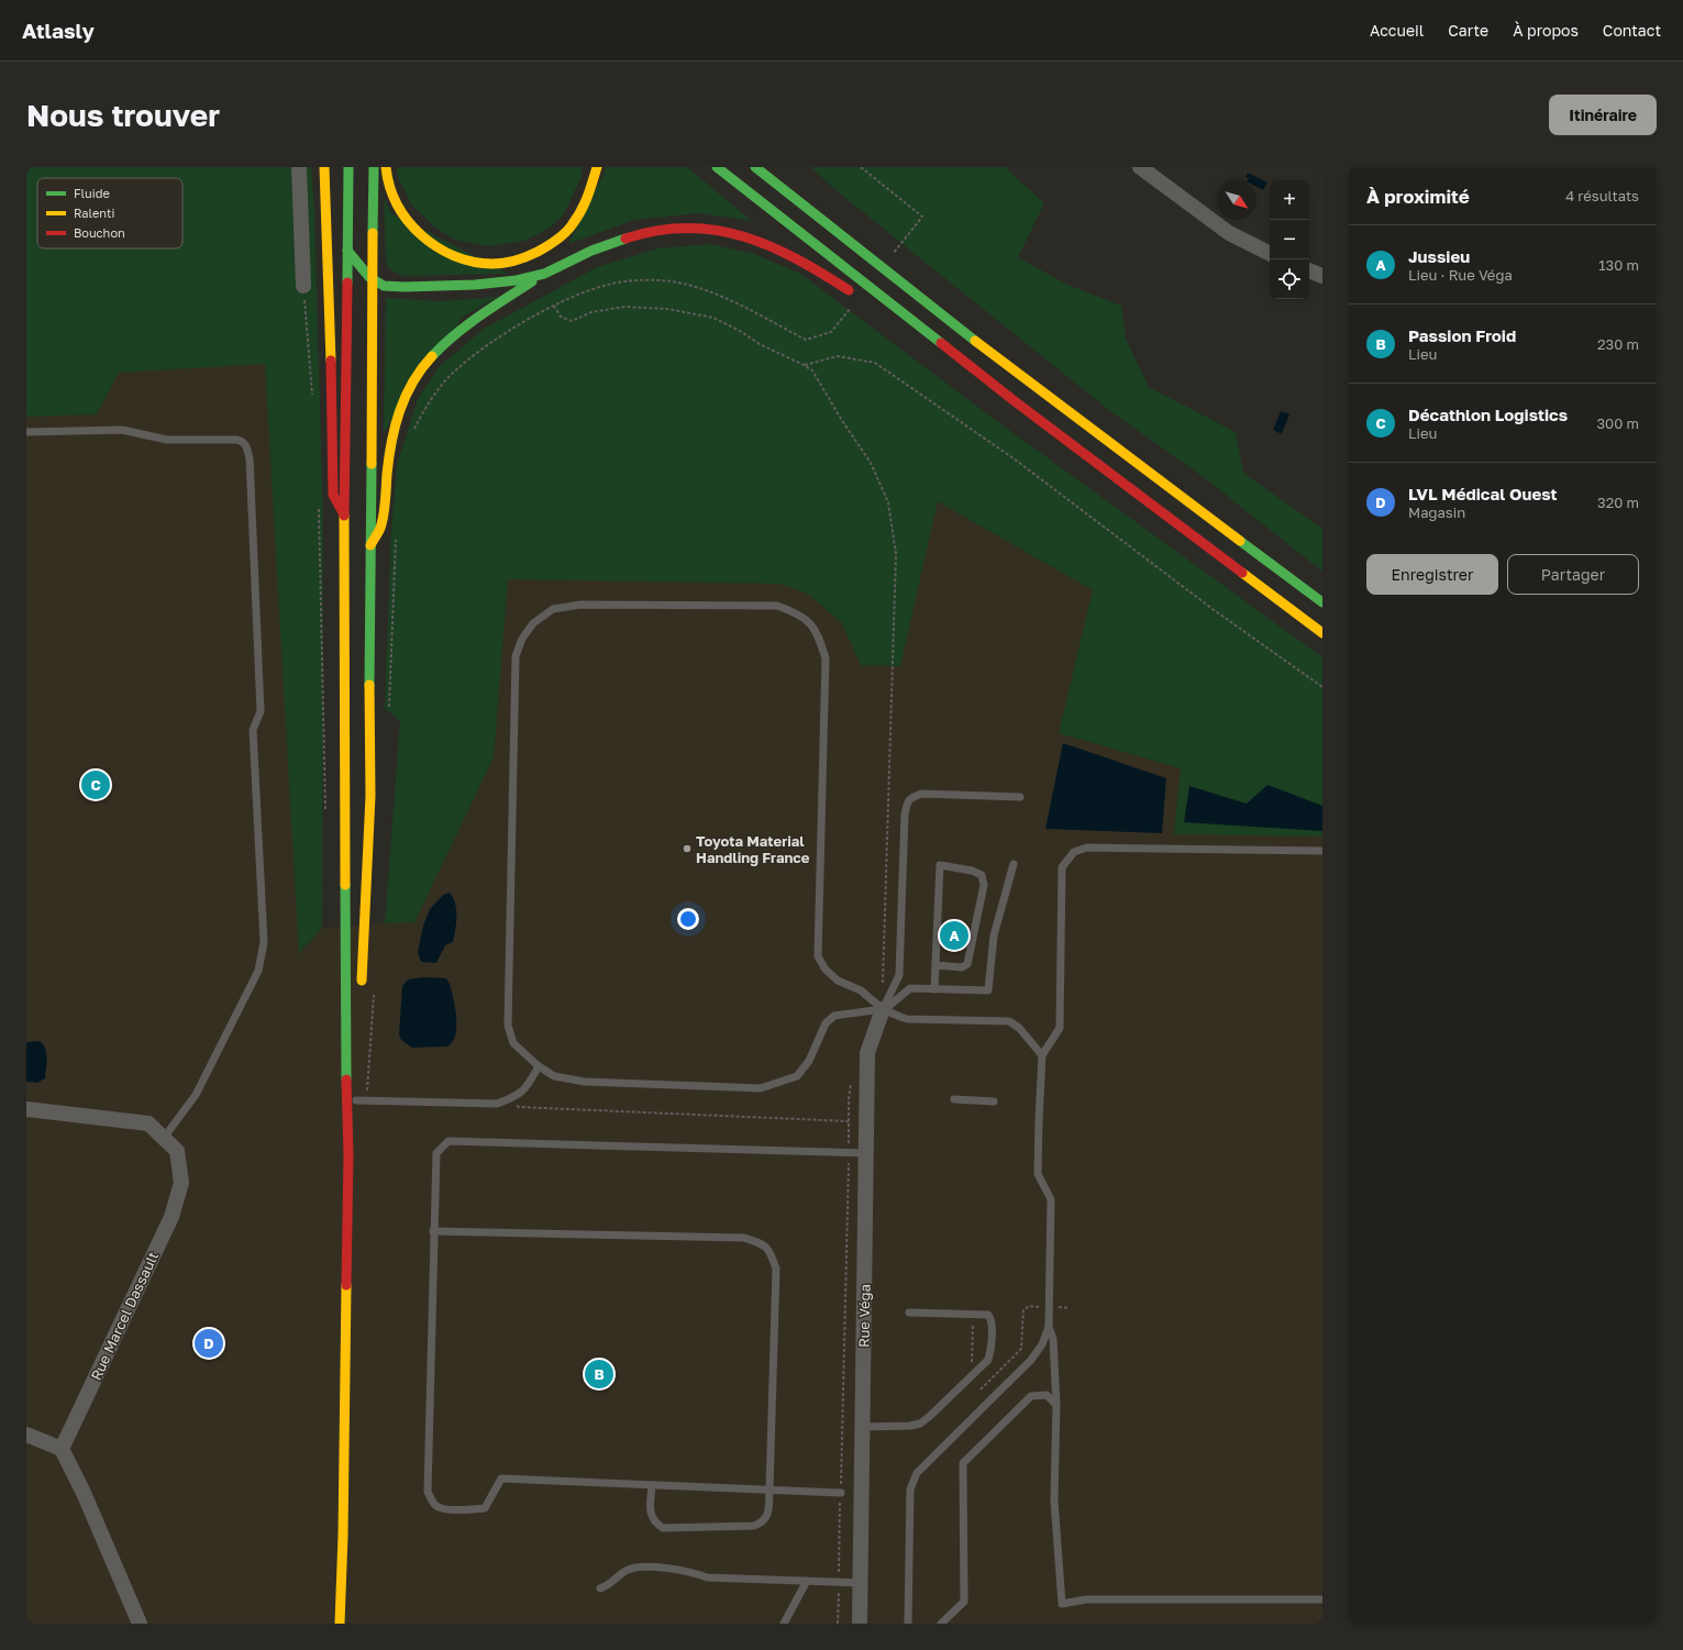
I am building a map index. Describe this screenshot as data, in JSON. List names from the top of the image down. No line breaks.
{"streets":{"street":["Rue Marcel Dassault","Rue Véga"]},"places":["Toyota Material Handling France"],"legend":["Fluide","Ralenti","Bouchon"],"north":"bottom right","page":{"header":"Atlasly","nav":["Accueil","Carte","À propos","Contact"],"buttons":["Itinéraire",["Enregistrer","Partager"]],"title":"Nous trouver","heading":["À proximité","4 résultats"],"map_buttons":["+","−"],"list":[{"mark":"A","name":"Jussieu","note":"Lieu · Rue Véga","value":"130 m"},{"mark":"B","name":"Passion Froid","note":"Lieu","value":"230 m"},{"mark":"C","name":"Décathlon Logistics","note":"Lieu","value":"300 m"},{"mark":"D","name":"LVL Médical Ouest","note":"Magasin","value":"320 m"}],"pins":["C","A","D","B"]}}
